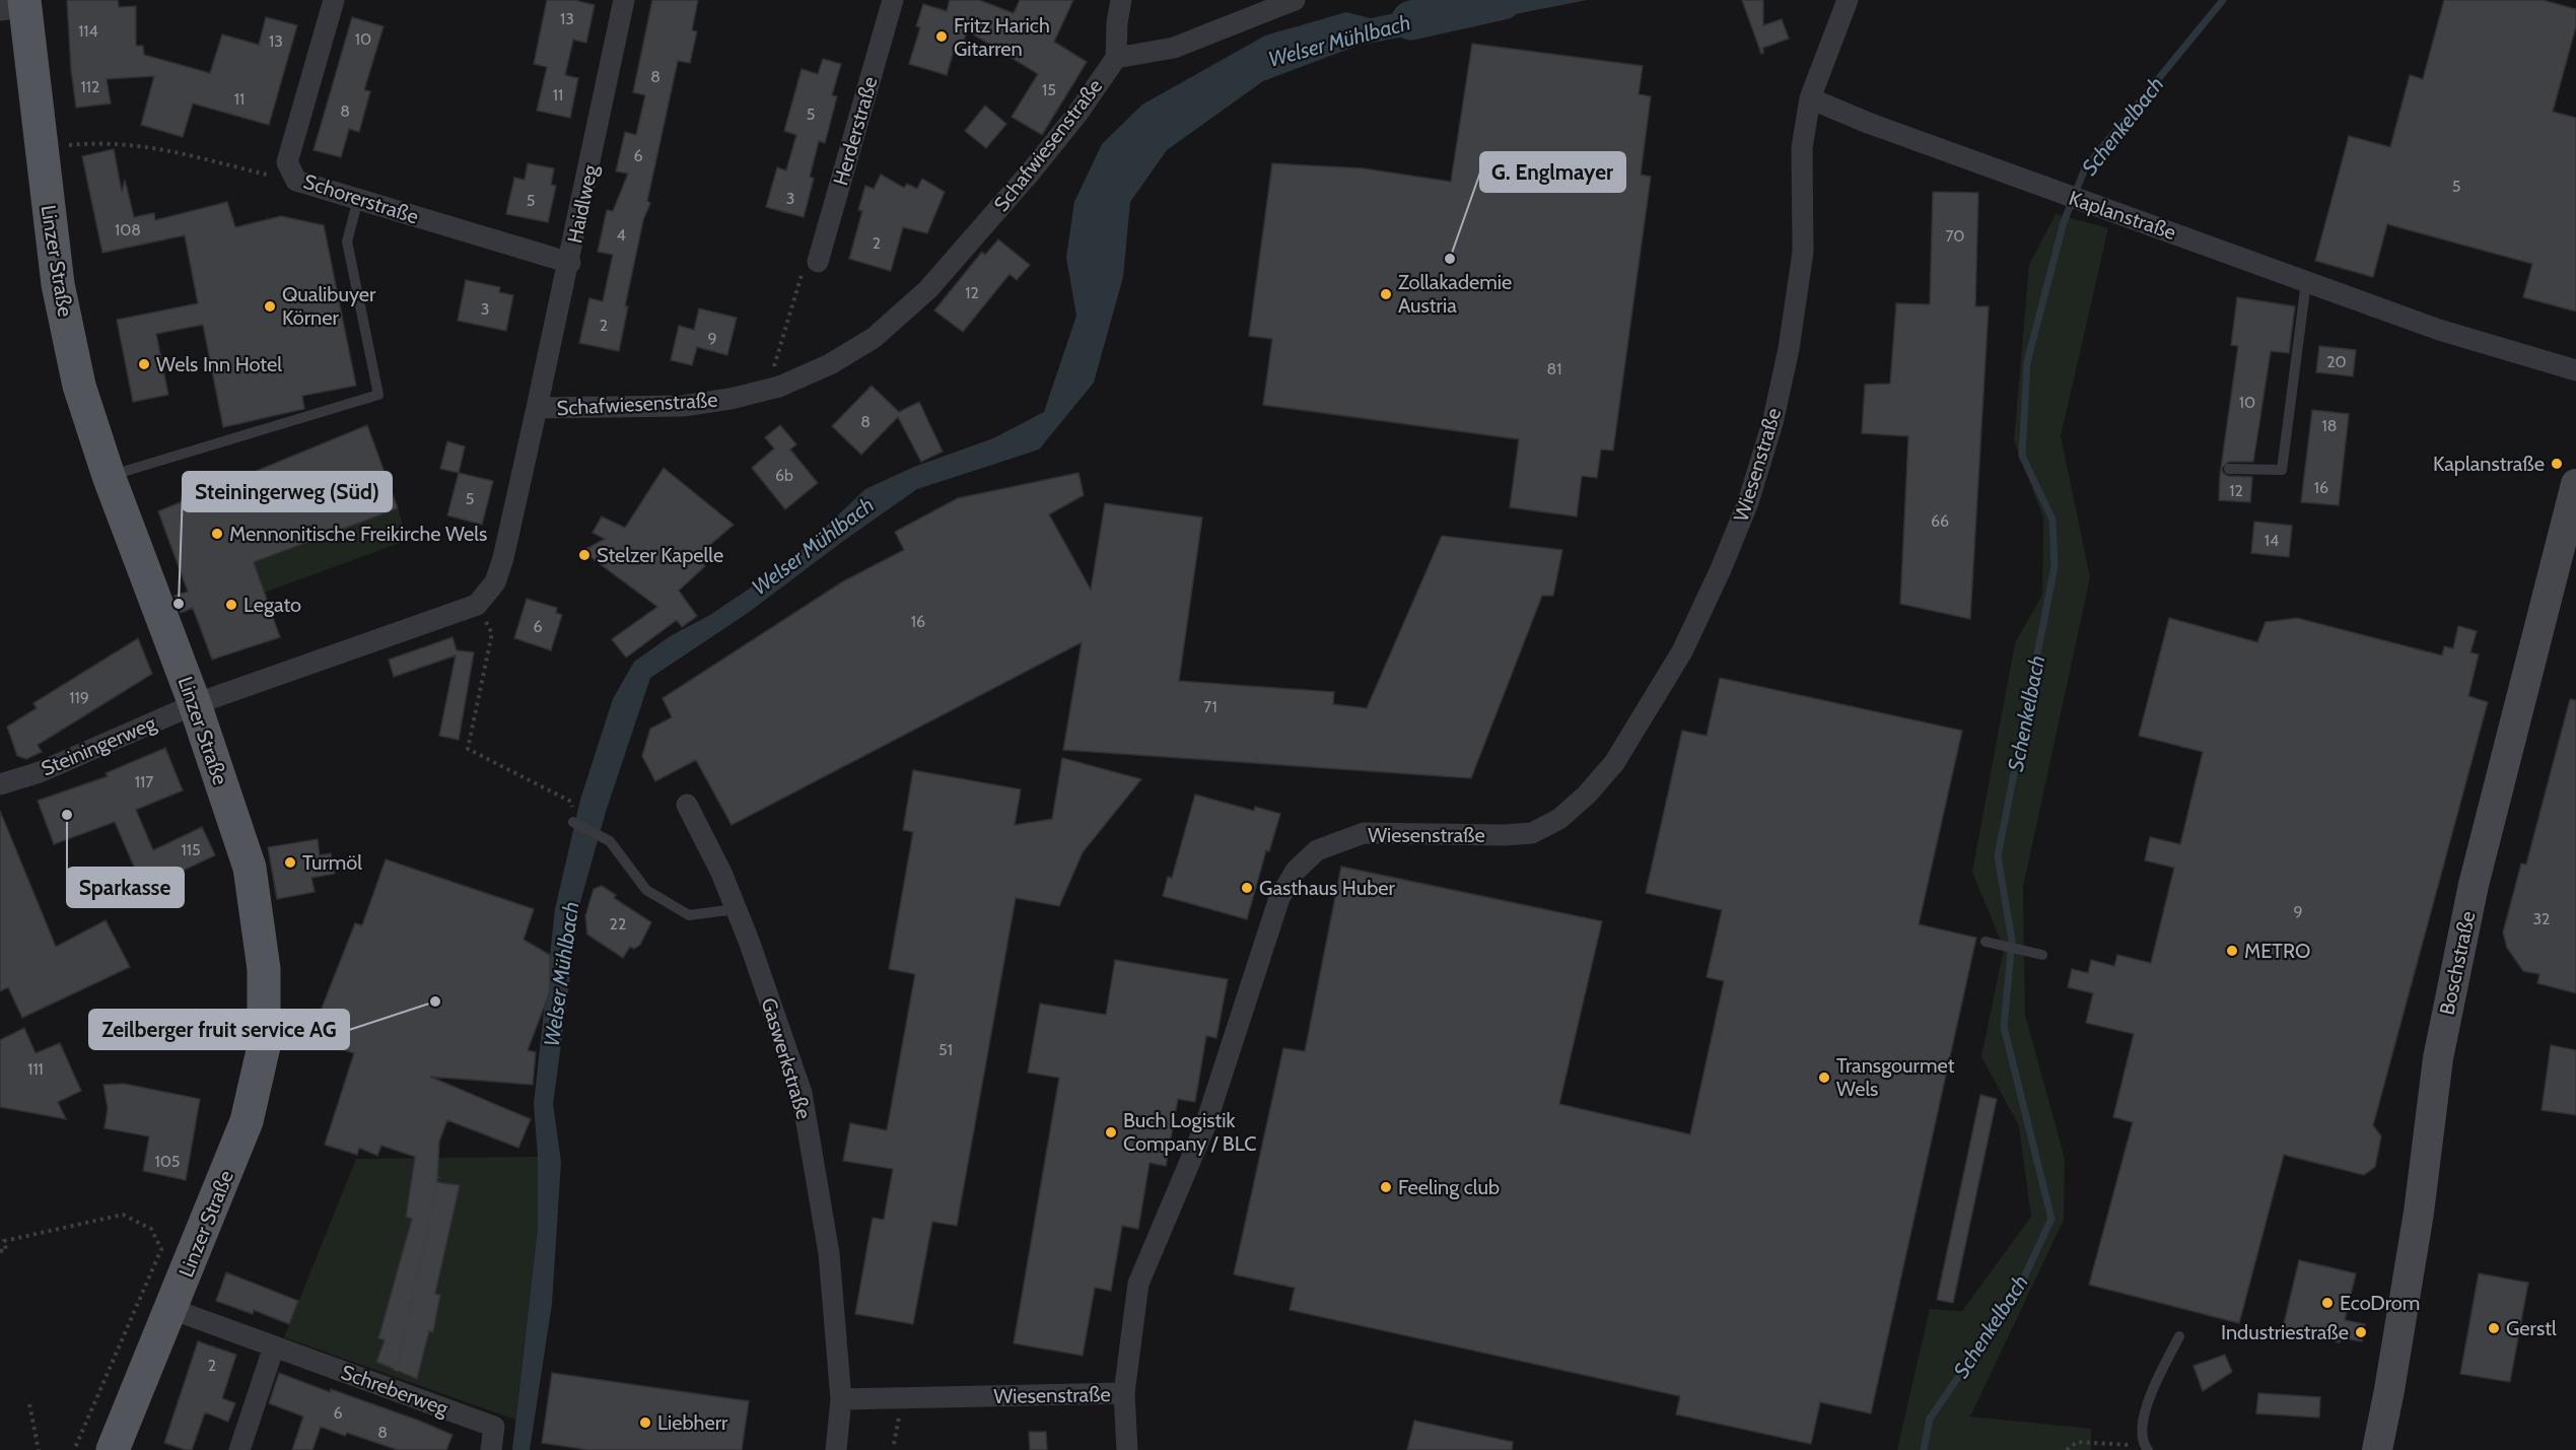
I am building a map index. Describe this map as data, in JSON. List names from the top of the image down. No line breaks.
{"streets":{"main road":["Linzer Straße","Boschstraße"],"street":["Herderstraße","Schafwiesenstraße","Schorerstraße","Haidlweg","Kaplanstraße","Wiesenstraße","Steiningerweg","Gaswerkstraße","Schreberweg"]},"crossings":[["Schafwiesenstraße","Haidlweg"],["Schorerstraße","Haidlweg"],["Kaplanstraße","Wiesenstraße"],["Linzer Straße","Steiningerweg"],["Linzer Straße","Schreberweg"],["Wiesenstraße","Gaswerkstraße"]],"water":["Welser Mühlbach","Schenkelbach"],"places":["Fritz Harich Gitarren","G. Englmayer","Zollakademie Austria","Qualibuyer Körner","Wels Inn Hotel","Kaplanstraße","Mennonitische Freikirche Wels","Stelzer Kapelle","Steiningerweg (Süd)","Legato","Sparkasse","Turmöl","Gasthaus Huber","METRO","Zeilberger fruit service AG","Transgourmet Wels","Buch Logistik Company / BLC","Feeling club","EcoDrom","Gerstl","Industriestraße","Liebherr"],"house_numbers":["13","114","10","13","8","112","15","11","11","8","5","6","5","3","5","108","4","70","2","12","3","2","9","20","81","10","8","18","6b","16","12","5","66","14","16","6","119","71","117","115","9","32","22","51","111","105","2","6","8"]}
